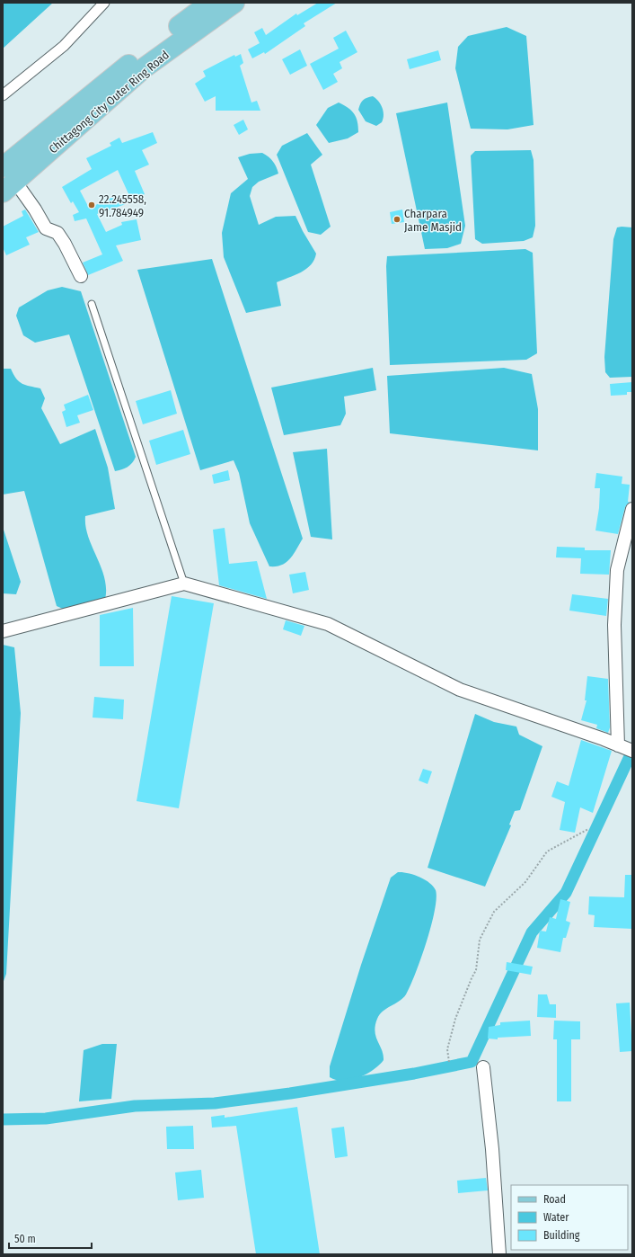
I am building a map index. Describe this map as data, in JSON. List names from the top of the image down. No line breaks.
{"streets":{"main road":["Chittagong City Outer Ring Road"]},"places":["22.245558, 91.784949","Charpara Jame Masjid"],"legend":["Road","Water","Building"],"scale_bar":"50 m"}
